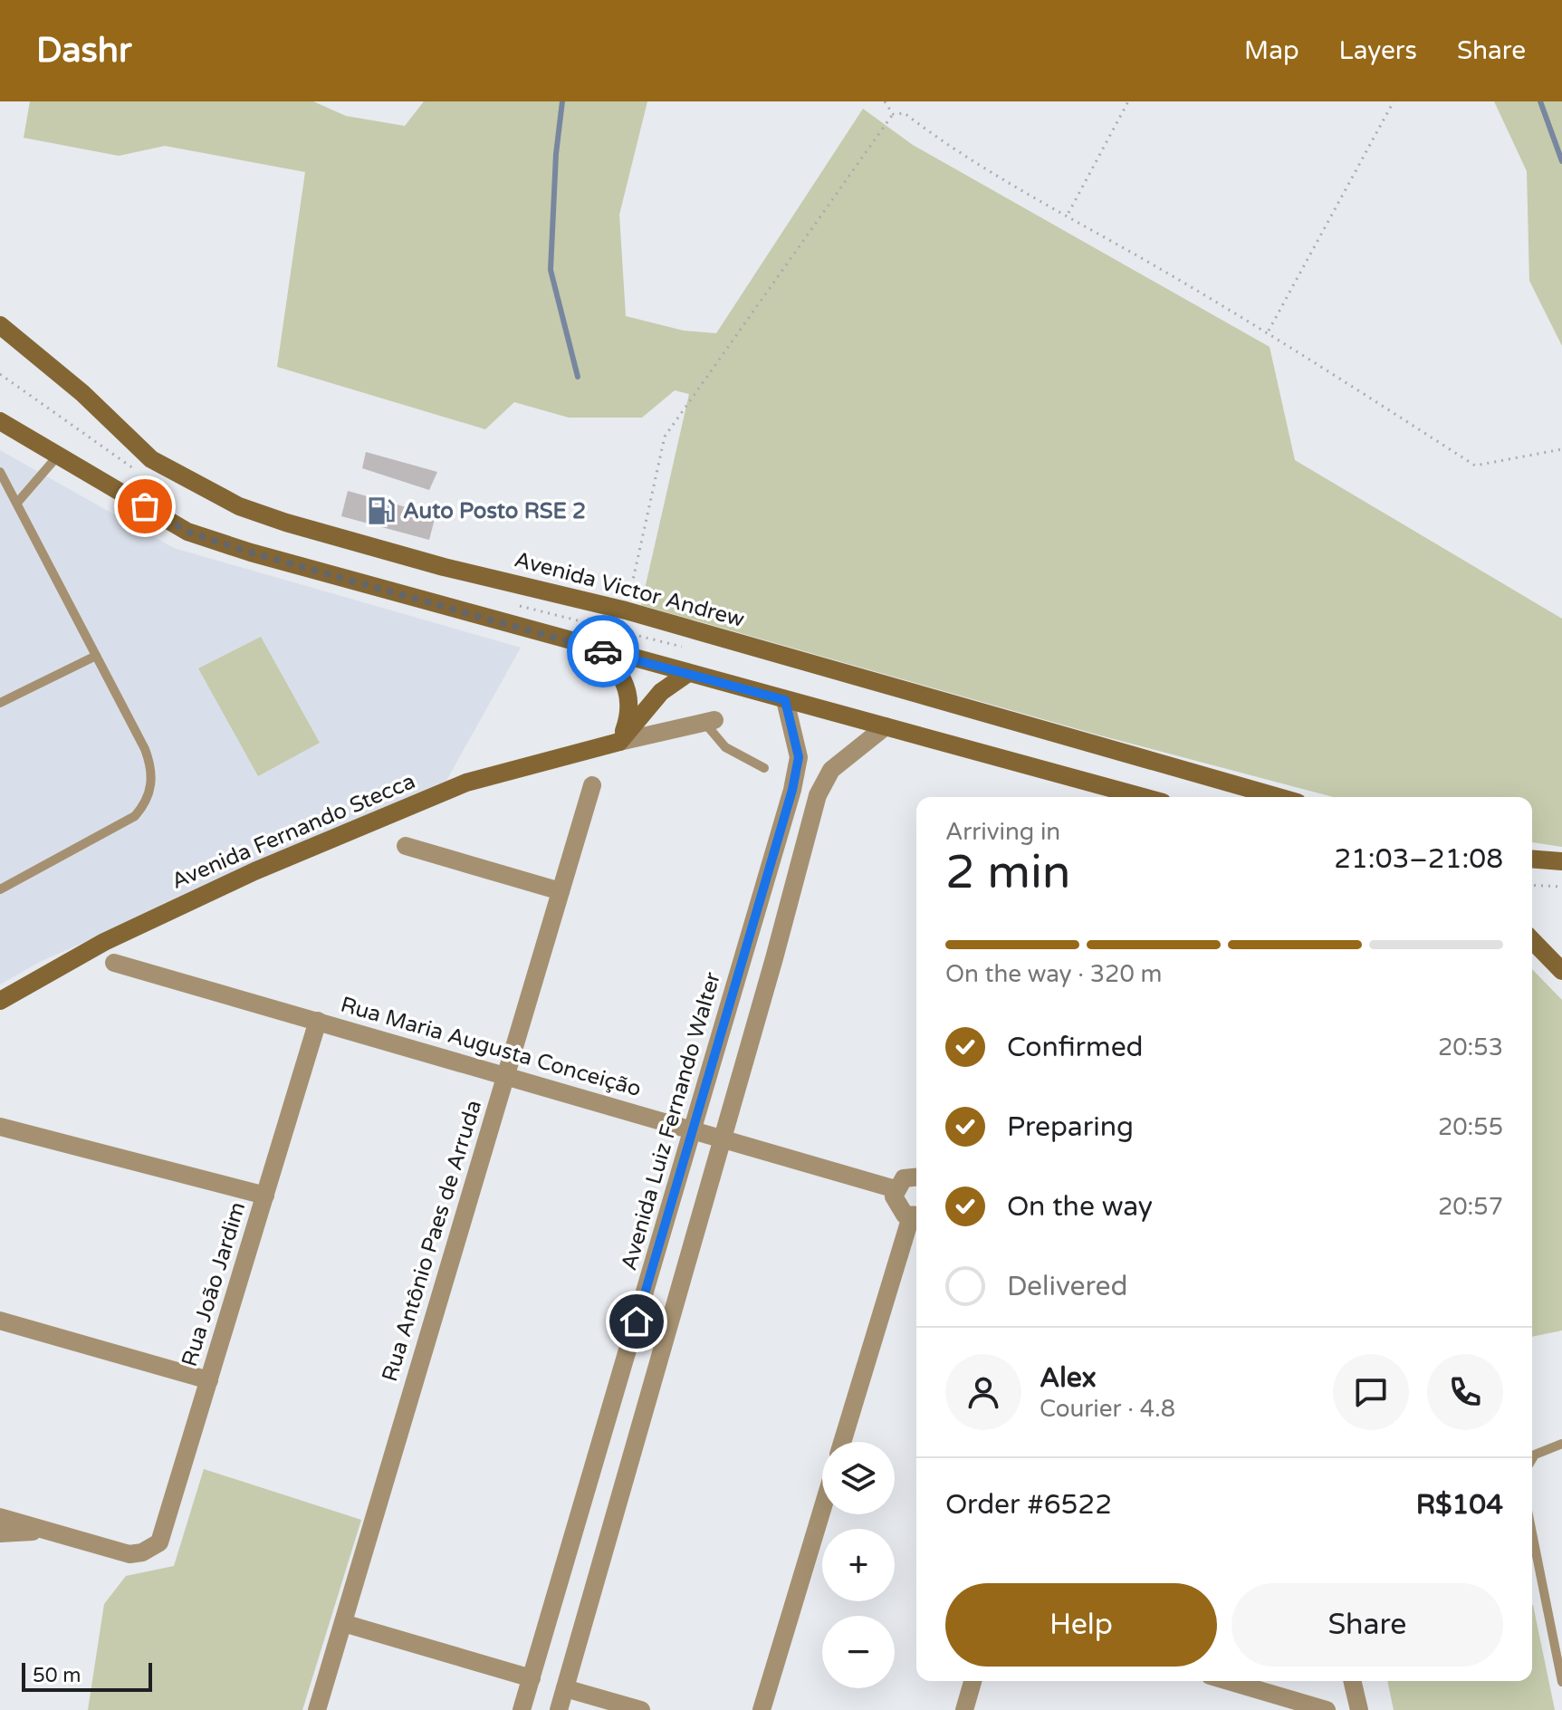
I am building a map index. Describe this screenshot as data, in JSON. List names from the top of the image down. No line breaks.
{"streets":{"main road":["Avenida Victor Andrew","Avenida Fernando Stecca"],"street":["Rua Maria Augusta Conceição","Avenida Luiz Fernando Walter","Rua Antônio Paes de Arruda","Rua João Jardim"]},"crossings":[["Rua Maria Augusta Conceição","Avenida Luiz Fernando Walter"],["Rua Maria Augusta Conceição","Rua Antônio Paes de Arruda"],["Rua Maria Augusta Conceição","Rua João Jardim"]],"places":{"fuel station":["Auto Posto RSE 2"]},"scale_bar":"50 m","page":{"header":"Dashr","nav":["Map","Layers","Share"],"heading":["2 min","Arriving in","21:03–21:08"],"panel":["Alex","Courier · 4.8","Order #6522","R$104"],"bar":"On the way · 320 m","list":[["Confirmed","20:53"],["Preparing","20:55"],["On the way","20:57"],"Delivered"],"map_buttons":["+","−"],"buttons":["Help","Share"],"scale":"50 m"}}
